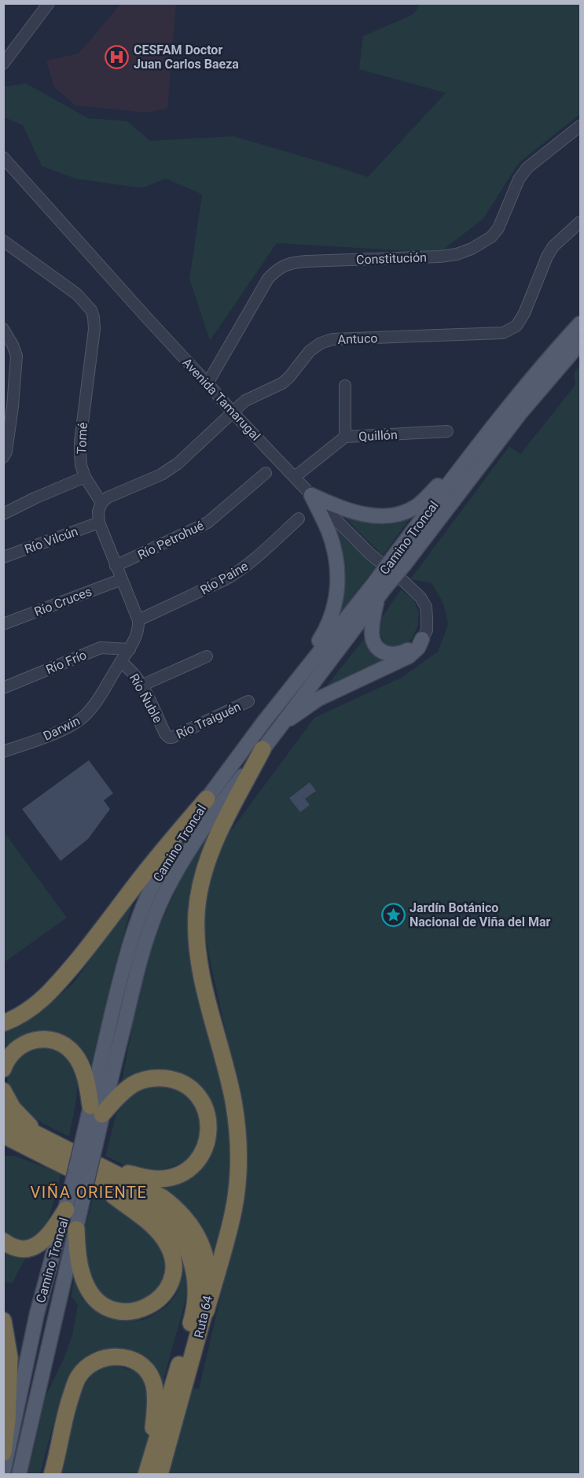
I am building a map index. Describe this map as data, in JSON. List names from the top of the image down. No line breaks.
{"streets":{"highway":["Ruta 64"],"main road":["Camino Troncal"],"street":["Constitución","Antuco","Avenida Tamarugal","Quillón","Tomé","Río Vilcún","Río Petrohué","Río Paine","Río Cruces","Río Frío","Río Ñuble","Río Traiguén","Darwin"]},"crossings":[["Constitución","Avenida Tamarugal"],["Antuco","Avenida Tamarugal"],["Antuco","Tomé"],["Avenida Tamarugal","Quillón"],["Camino Troncal","Ruta 64"],["Río Ñuble","Río Traiguén"],["Río Ñuble","Darwin"]],"districts":["VIÑA ORIENTE"],"places":{"hospital":["CESFAM Doctor Juan Carlos Baeza"],"place":["Jardín Botánico Nacional de Viña del Mar"]}}
